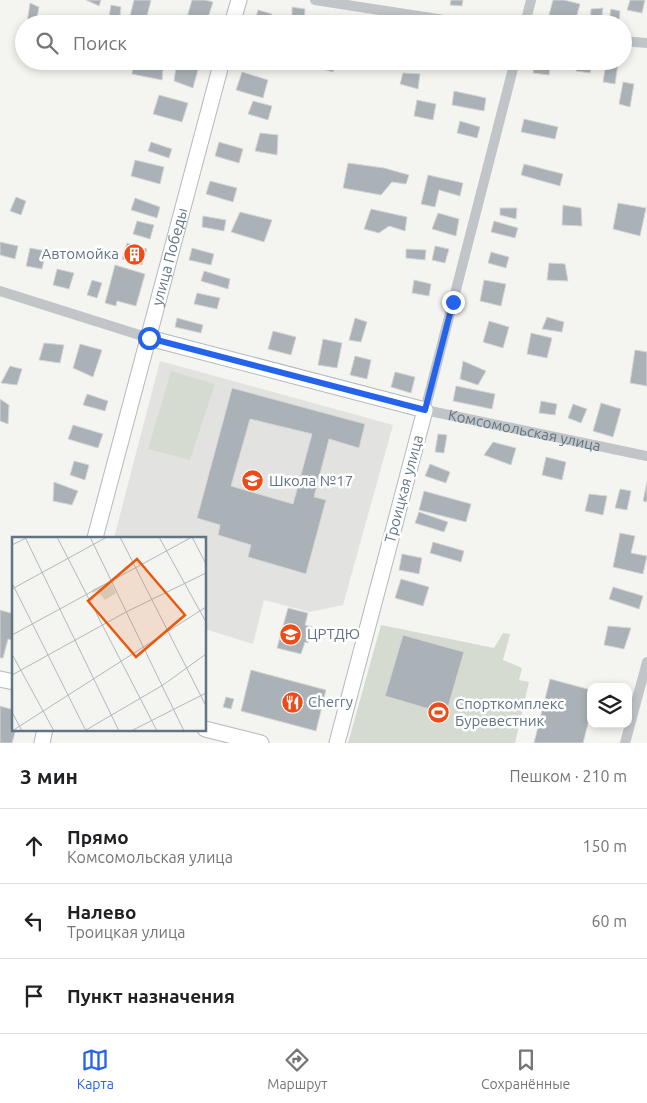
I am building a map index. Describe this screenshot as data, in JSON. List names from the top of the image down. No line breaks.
{"streets":{"street":["улица Победы","Комсомольская улица","Троицкая улица"]},"crossings":[["улица Победы","Комсомольская улица"],["Комсомольская улица","Троицкая улица"]],"places":{"building":["Автомойка"],"school or university":["Школа №17","ЦРТДЮ"],"restaurant":["Cherry"],"sports":["Cпорткомплекс Буревестник"]},"page":{"search":"Поиск","heading":["3 мин","Пешком · 210 m"],"list":[["Прямо","Комсомольская улица","150 m"],["Налево","Троицкая улица","60 m"],"Пункт назначения"],"nav":["Карта","Маршрут","Сохранённые"]}}
